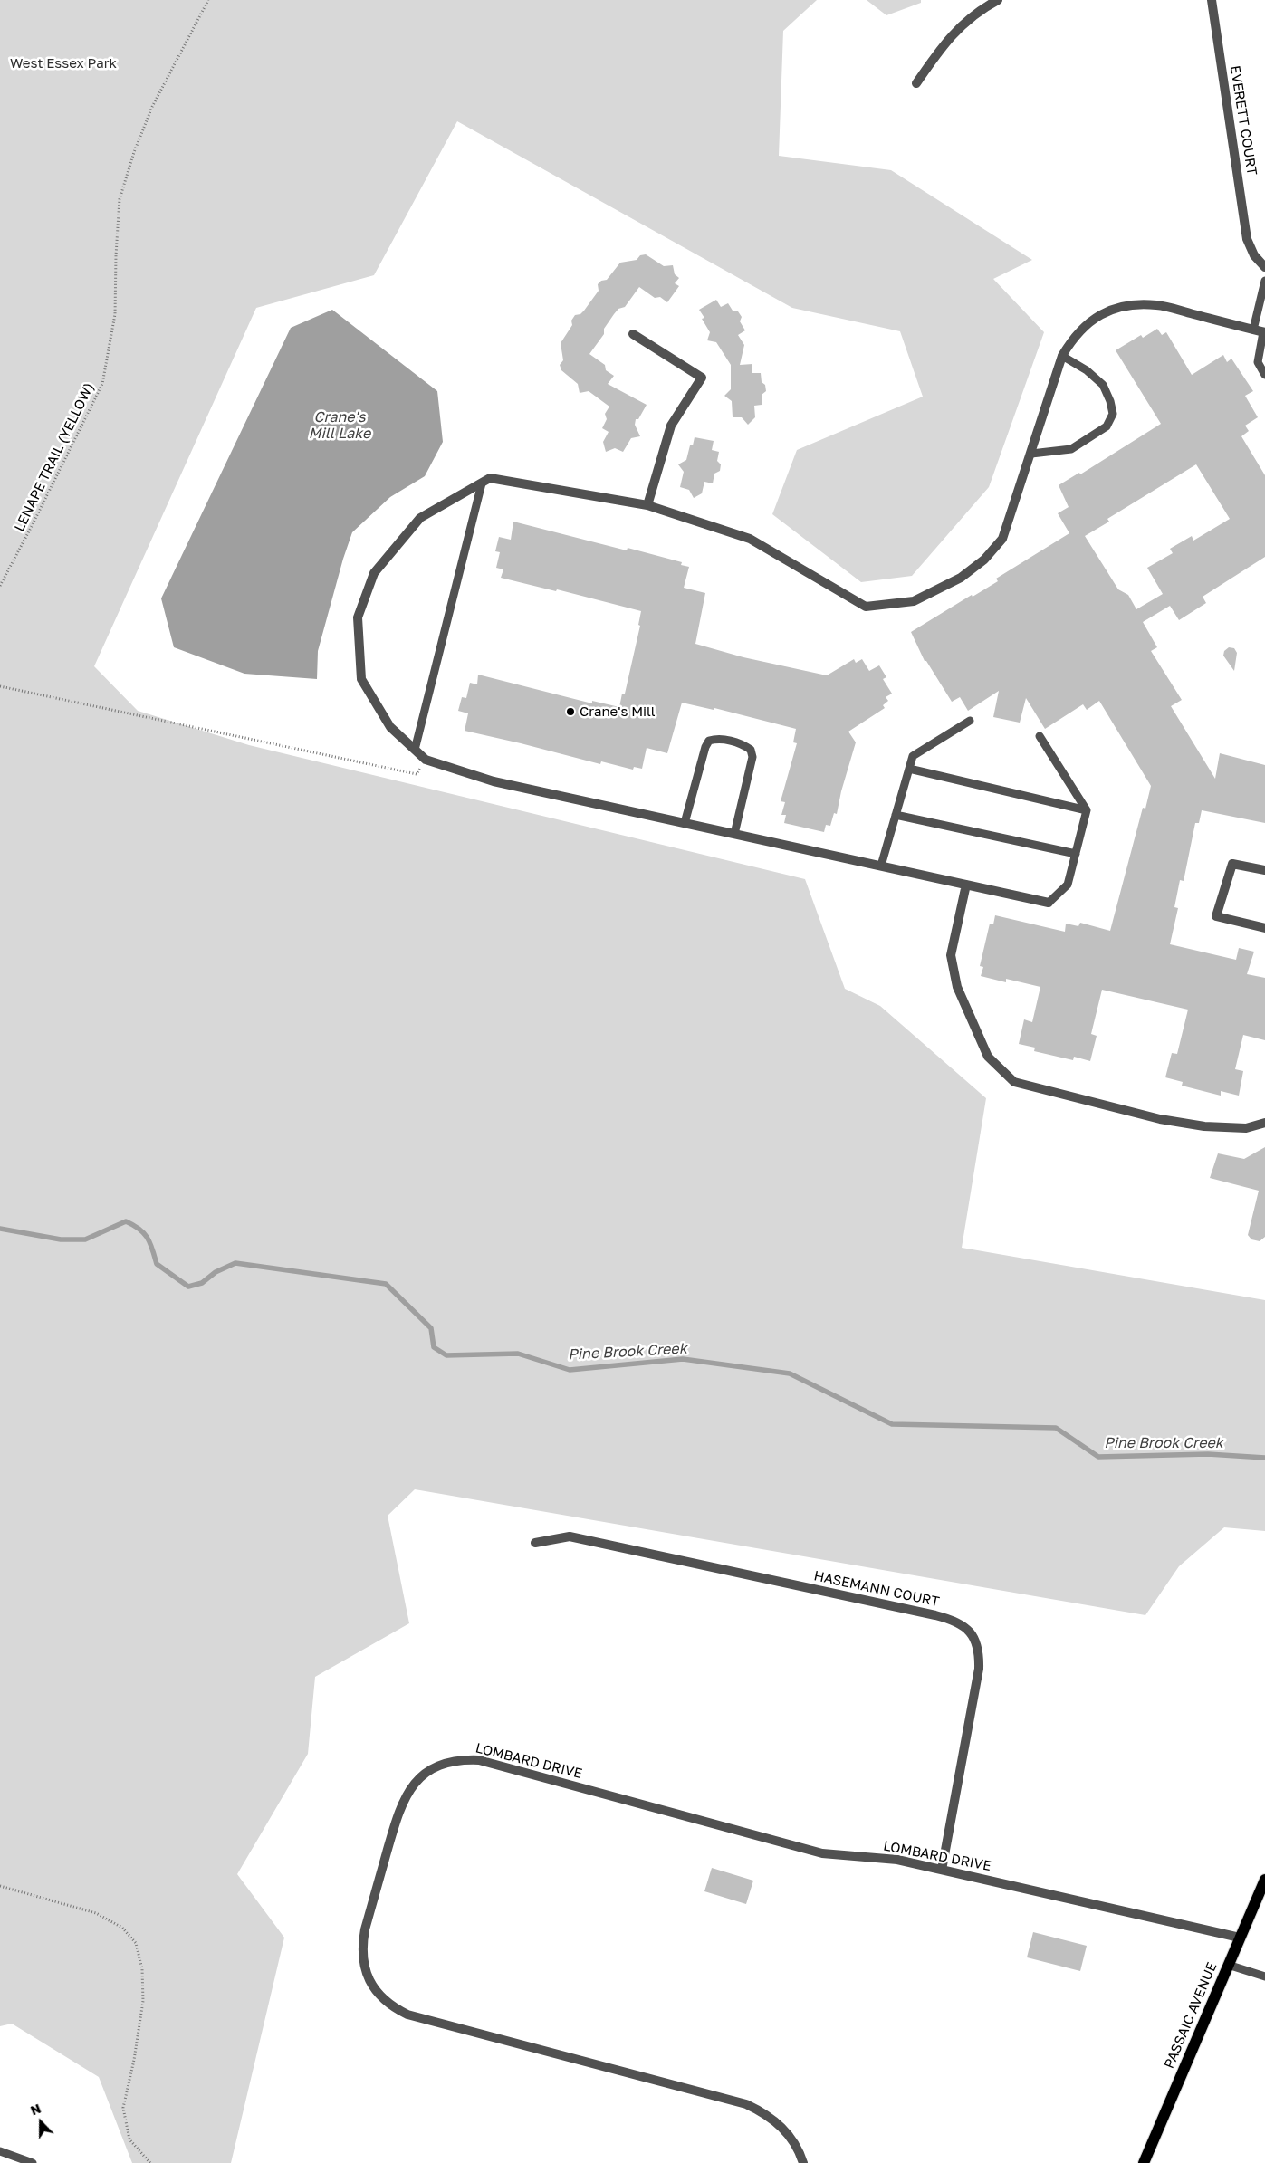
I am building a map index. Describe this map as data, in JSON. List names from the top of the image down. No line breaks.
{"streets":{"main road":["PASSAIC AVENUE"],"street":["EVERETT COURT","HASEMANN COURT","LOMBARD DRIVE"],"path":["LENAPE TRAIL (YELLOW)"]},"crossings":[["HASEMANN COURT","LOMBARD DRIVE"],["LOMBARD DRIVE","PASSAIC AVENUE"]],"water":["Crane's Mill Lake","Pine Brook Creek"],"parks":["West Essex Park"],"places":["Crane's Mill"],"north":"top"}
